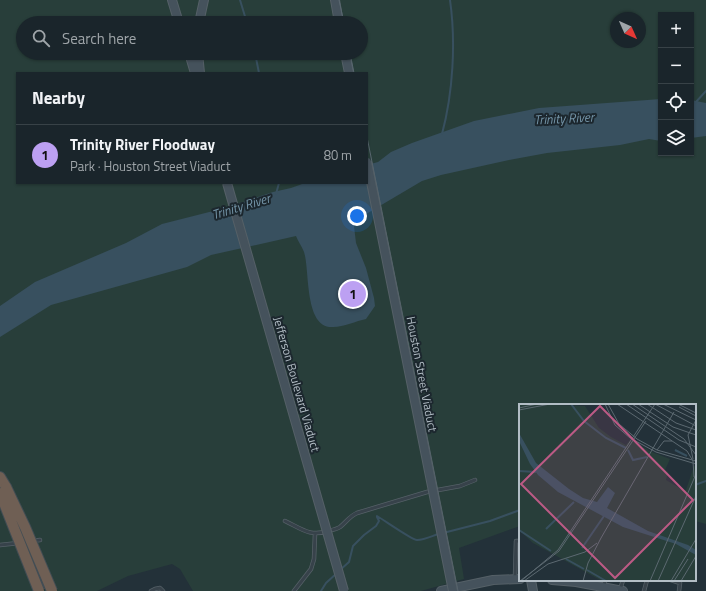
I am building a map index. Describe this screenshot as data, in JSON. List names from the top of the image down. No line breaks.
{"streets":{"main road":["Houston Street Viaduct","Jefferson Boulevard Viaduct"]},"water":["Trinity River"],"north":"bottom right","page":{"map_buttons":["+","−"],"search":"Search here","heading":"Nearby","list":[{"mark":"1","name":"Trinity River Floodway","note":"Park · Houston Street Viaduct","value":"80 m"}],"pins":"1"}}
